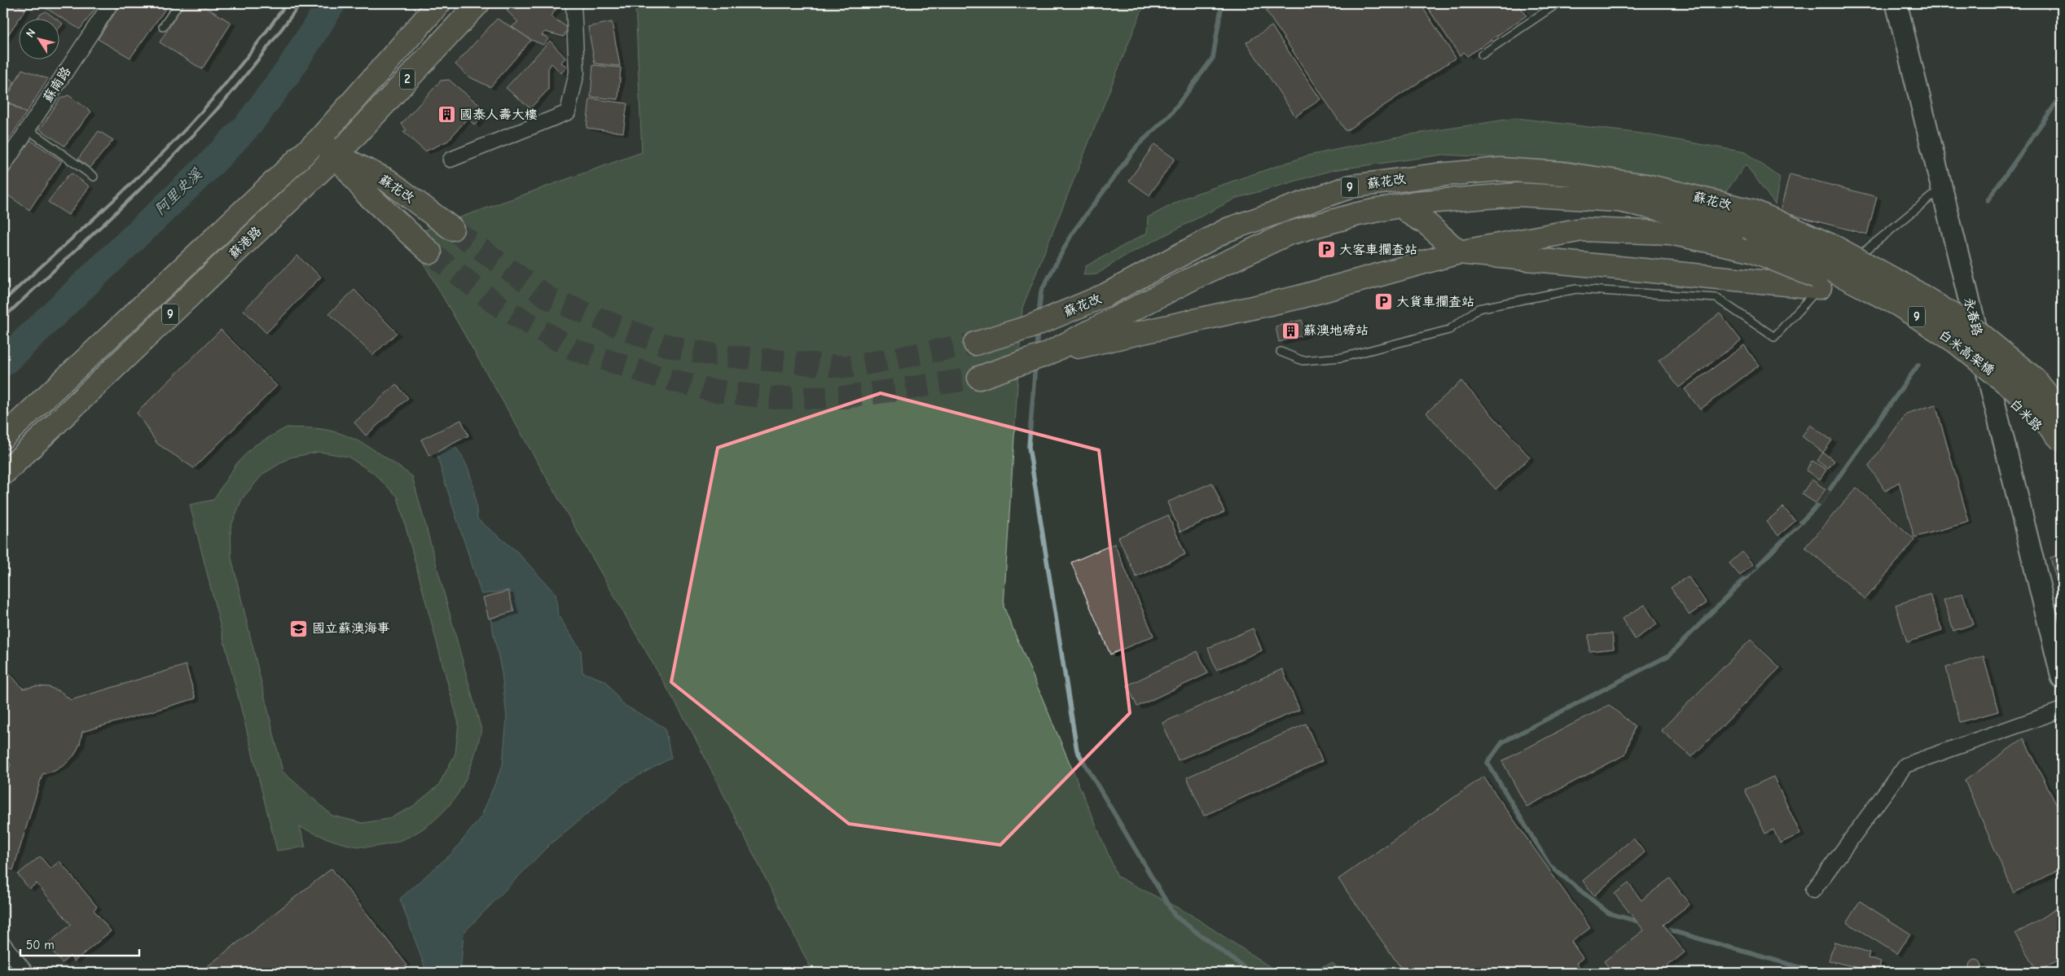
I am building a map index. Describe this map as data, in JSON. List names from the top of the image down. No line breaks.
{"streets":{"main road":["2","蘇花改","9","蘇港路","白米高架橋"],"street":["蘇南路","永春路","白米路"]},"crossings":[["蘇花改","蘇港路"],["蘇花改","白米高架橋"],["永春路","白米路"]],"water":["阿里史溪"],"places":{"building":["國泰人壽大樓","蘇澳地磅站"],"parking":["大客車攔查站","大貨車攔查站"],"school or university":["國立蘇澳海事"]},"scale_bar":"50 m","north":"top left"}
